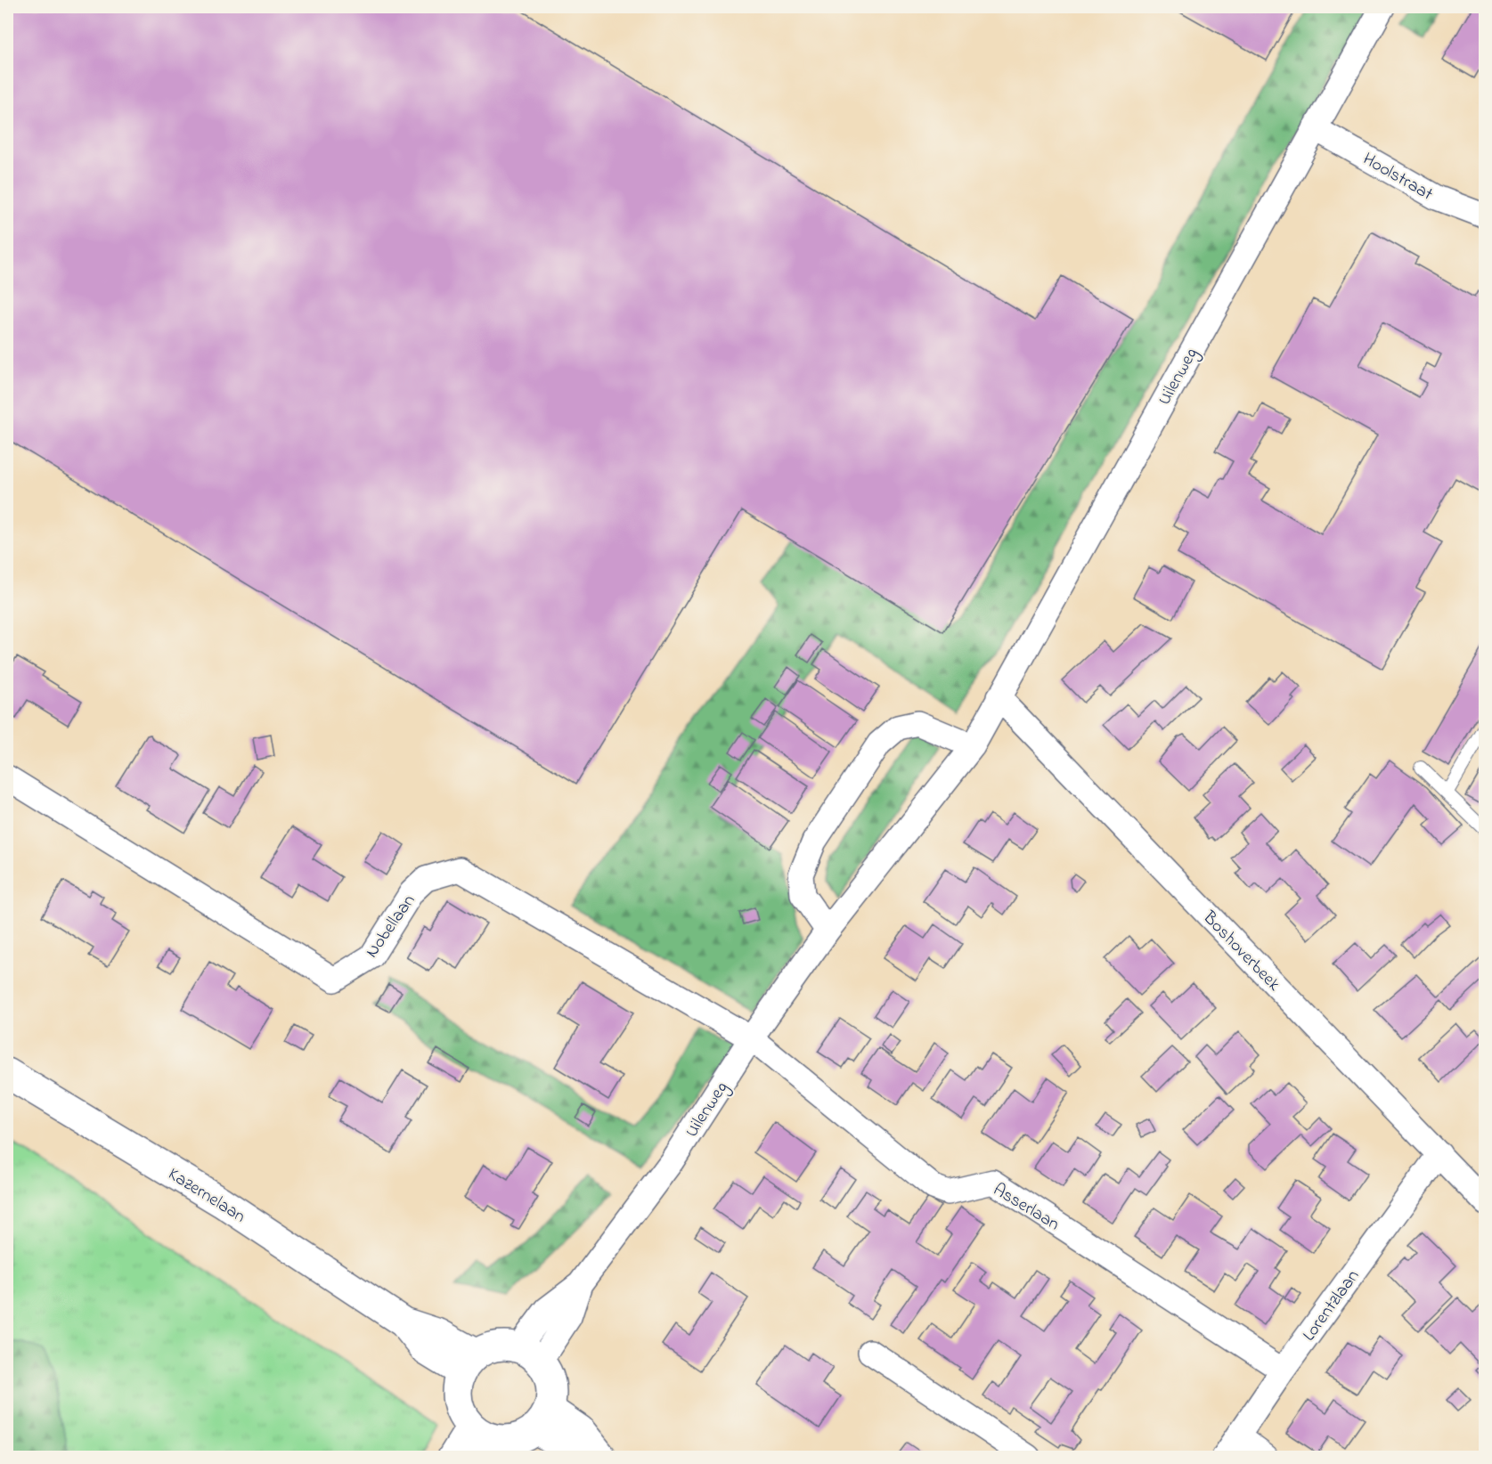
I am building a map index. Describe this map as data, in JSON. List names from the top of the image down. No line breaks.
{"streets":{"street":["Hoolstraat","Uilenweg","Nobellaan","Boshoverbeek","Kazernelaan","Asserlaan","Lorentzlaan"]},"crossings":[["Hoolstraat","Uilenweg"],["Uilenweg","Nobellaan"],["Uilenweg","Boshoverbeek"],["Uilenweg","Kazernelaan"],["Uilenweg","Asserlaan"],["Nobellaan","Asserlaan"],["Boshoverbeek","Lorentzlaan"],["Asserlaan","Lorentzlaan"]]}
